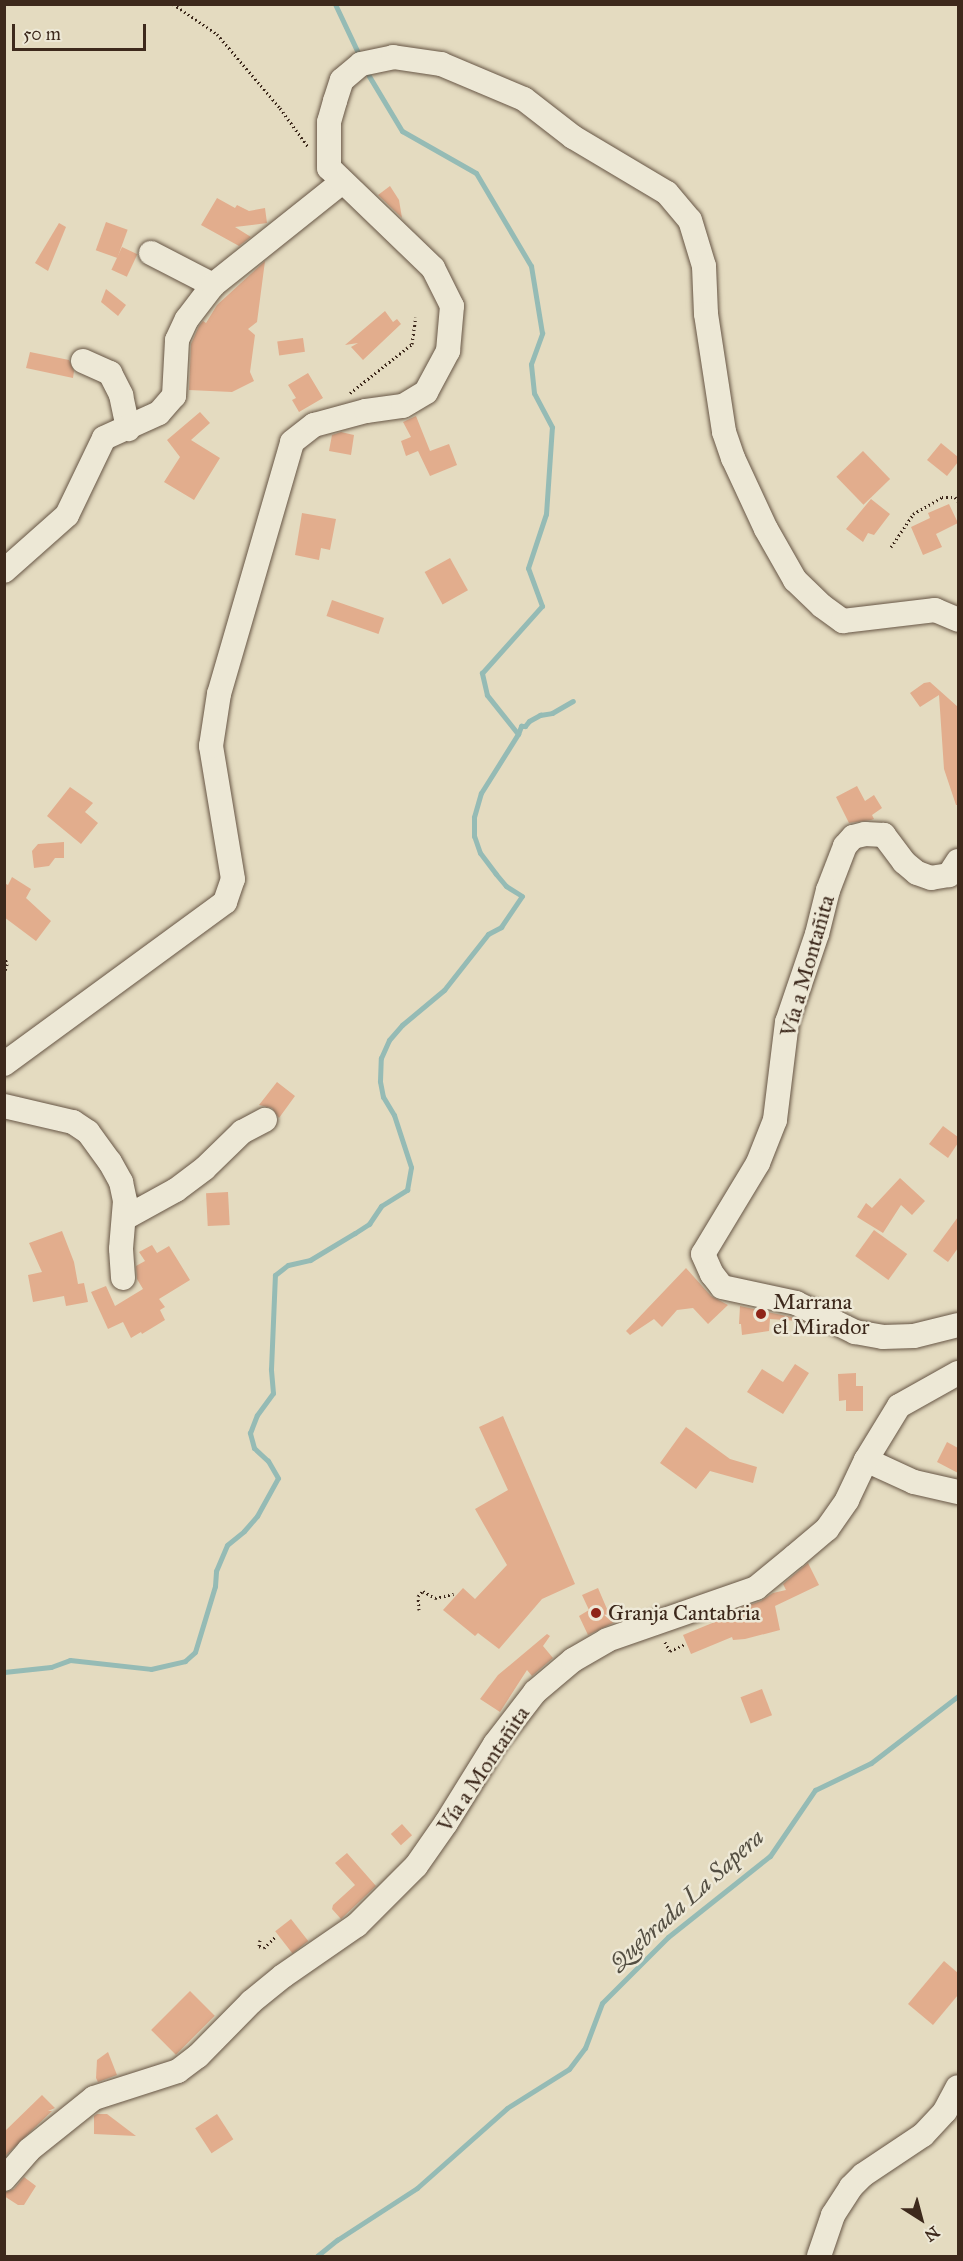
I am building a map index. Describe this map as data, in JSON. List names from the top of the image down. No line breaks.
{"streets":{"street":["Vía a Montañita"]},"water":["Quebrada La Sapera"],"places":["Marrana el Mirador","Granja Cantabria"],"scale_bar":"50 m","north":"bottom right"}
